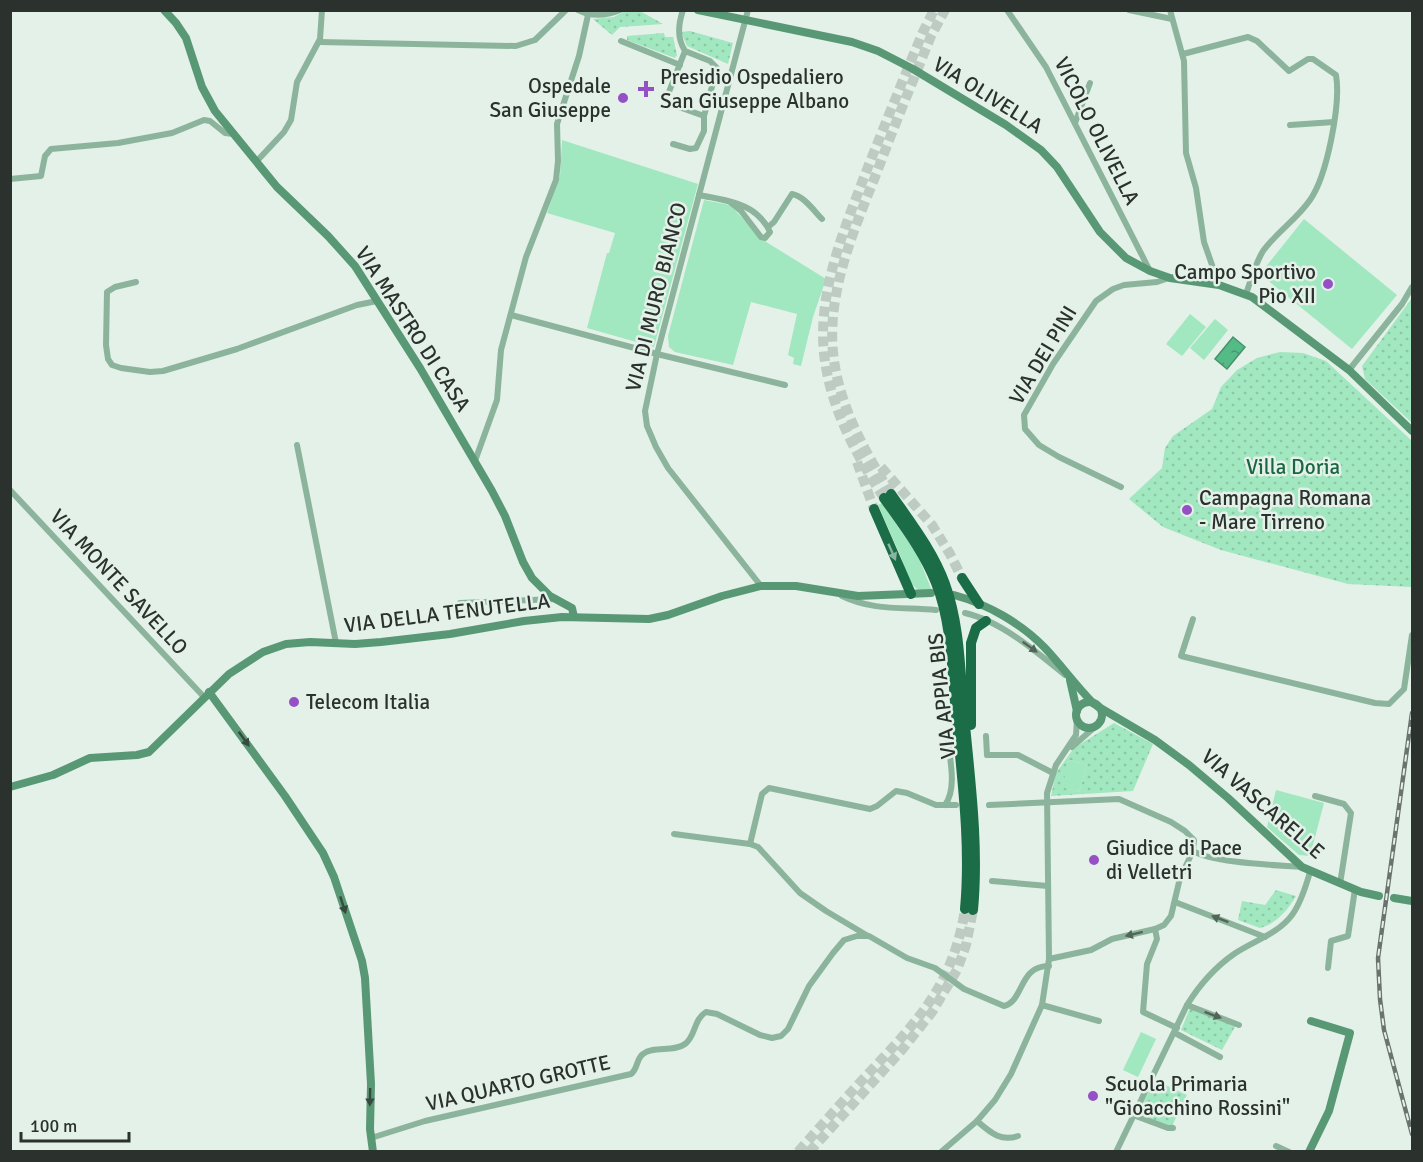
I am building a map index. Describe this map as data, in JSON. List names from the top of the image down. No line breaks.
{"streets":{"highway":["VIA APPIA BIS"],"street":["VIA OLIVELLA","VICOLO OLIVELLA","VIA DI MURO BIANCO","VIA MASTRO DI CASA","VIA DEI PINI","VIA MONTE SAVELLO","VIA DELLA TENUTELLA","VIA VASCARELLE","VIA QUARTO GROTTE"]},"crossings":[["VIA OLIVELLA","VICOLO OLIVELLA"],["VIA OLIVELLA","VIA DI MURO BIANCO"],["VIA OLIVELLA","VIA DEI PINI"],["VIA MASTRO DI CASA","VIA DELLA TENUTELLA"],["VIA MONTE SAVELLO","VIA DELLA TENUTELLA"]],"parks":["Villa Doria"],"places":{"health":["Presidio Ospedaliero San Giuseppe Albano"],"other":["Ospedale San Giuseppe","Campo Sportivo Pio XII","Campagna Romana - Mare Tirreno","Telecom Italia","Giudice di Pace di Velletri","Scuola Primaria \"Gioacchino Rossini\""]},"scale_bar":"100 m"}
